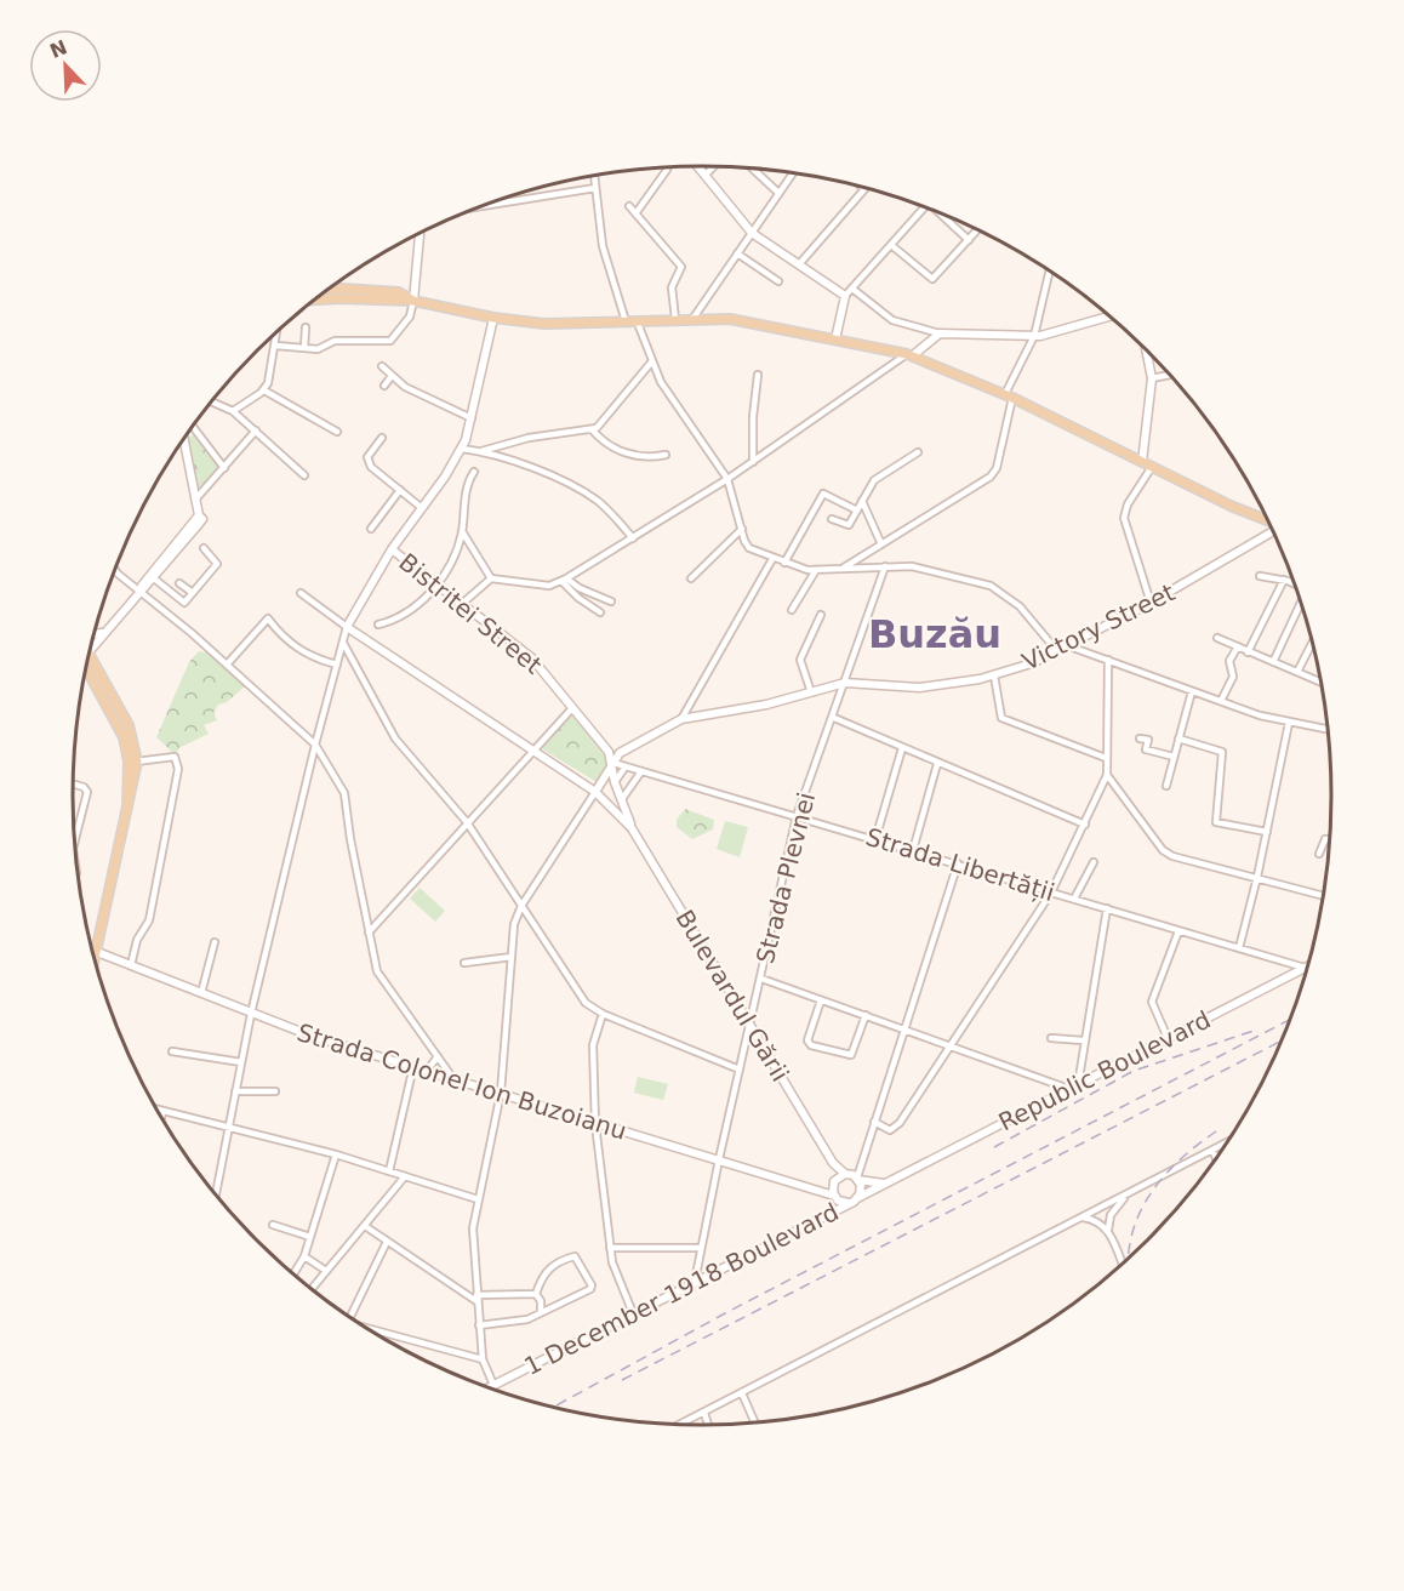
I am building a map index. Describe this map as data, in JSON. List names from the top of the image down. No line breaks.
{"streets":{"street":["Bistritei Street","Victory Street","Strada Libertății","Strada Plevnei","Bulevardul Gării","Republic Boulevard","Strada Colonel Ion Buzoianu","1 December 1918 Boulevard"]},"crossings":[["Bistritei Street","Victory Street"],["Bistritei Street","Strada Libertății"],["Victory Street","Strada Libertății"],["Victory Street","Strada Plevnei"],["Strada Libertății","Strada Plevnei"],["Strada Libertății","Republic Boulevard"],["Strada Plevnei","Bulevardul Gării"],["Strada Plevnei","Strada Colonel Ion Buzoianu"],["Strada Plevnei","1 December 1918 Boulevard"],["Bulevardul Gării","Strada Colonel Ion Buzoianu"],["Bulevardul Gării","1 December 1918 Boulevard"],["Strada Colonel Ion Buzoianu","1 December 1918 Boulevard"]],"districts":["Buzău"],"north":"top left"}
